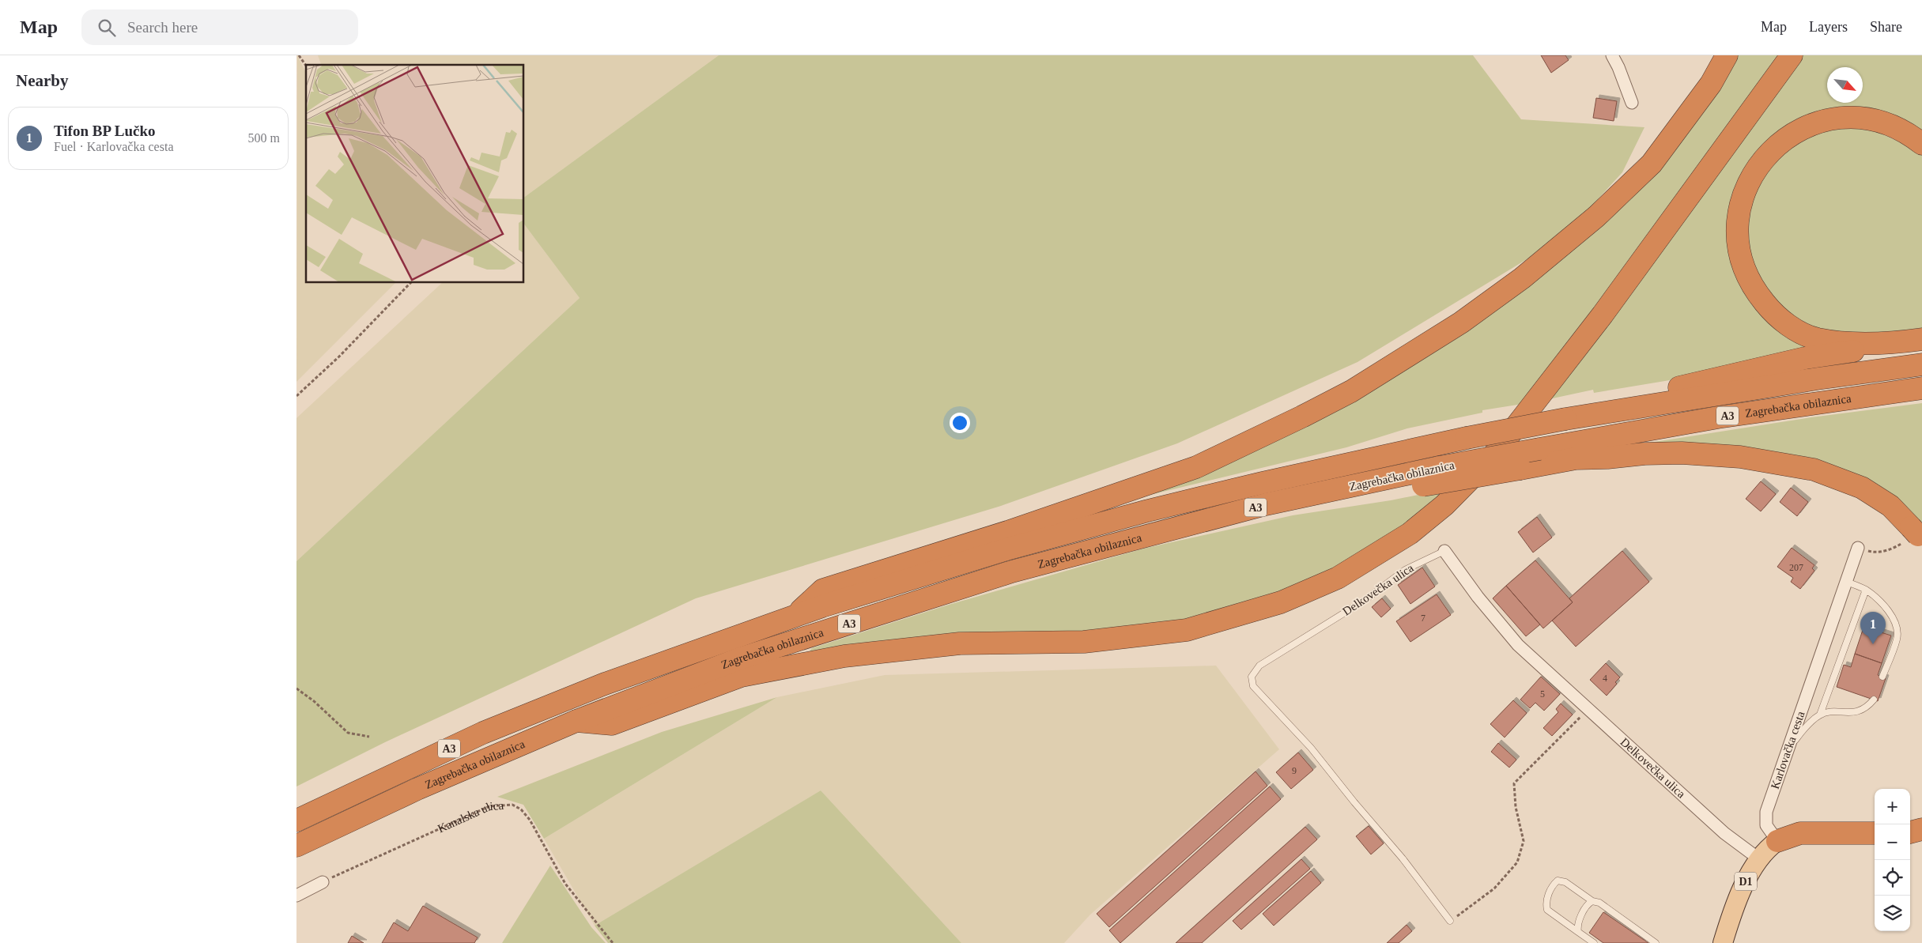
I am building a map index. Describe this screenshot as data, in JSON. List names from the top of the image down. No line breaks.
{"streets":{"highway":["Zagrebačka obilaznica","A3"],"main road":["D1"],"street":["Delkovečka ulica","Karlovačka cesta"],"path":["Kanalska ulica"]},"crossings":[["Delkovečka ulica","D1"],["Karlovačka cesta","D1"]],"house_numbers":["207","7","4","5","9"],"north":"bottom right","page":{"header":"Map","search":"Search here","nav":["Map","Layers","Share"],"heading":"Nearby","list":[{"mark":"1","name":"Tifon BP Lučko","note":"Fuel · Karlovačka cesta","value":"500 m"}],"pins":"1","map_buttons":["+","−"]}}
